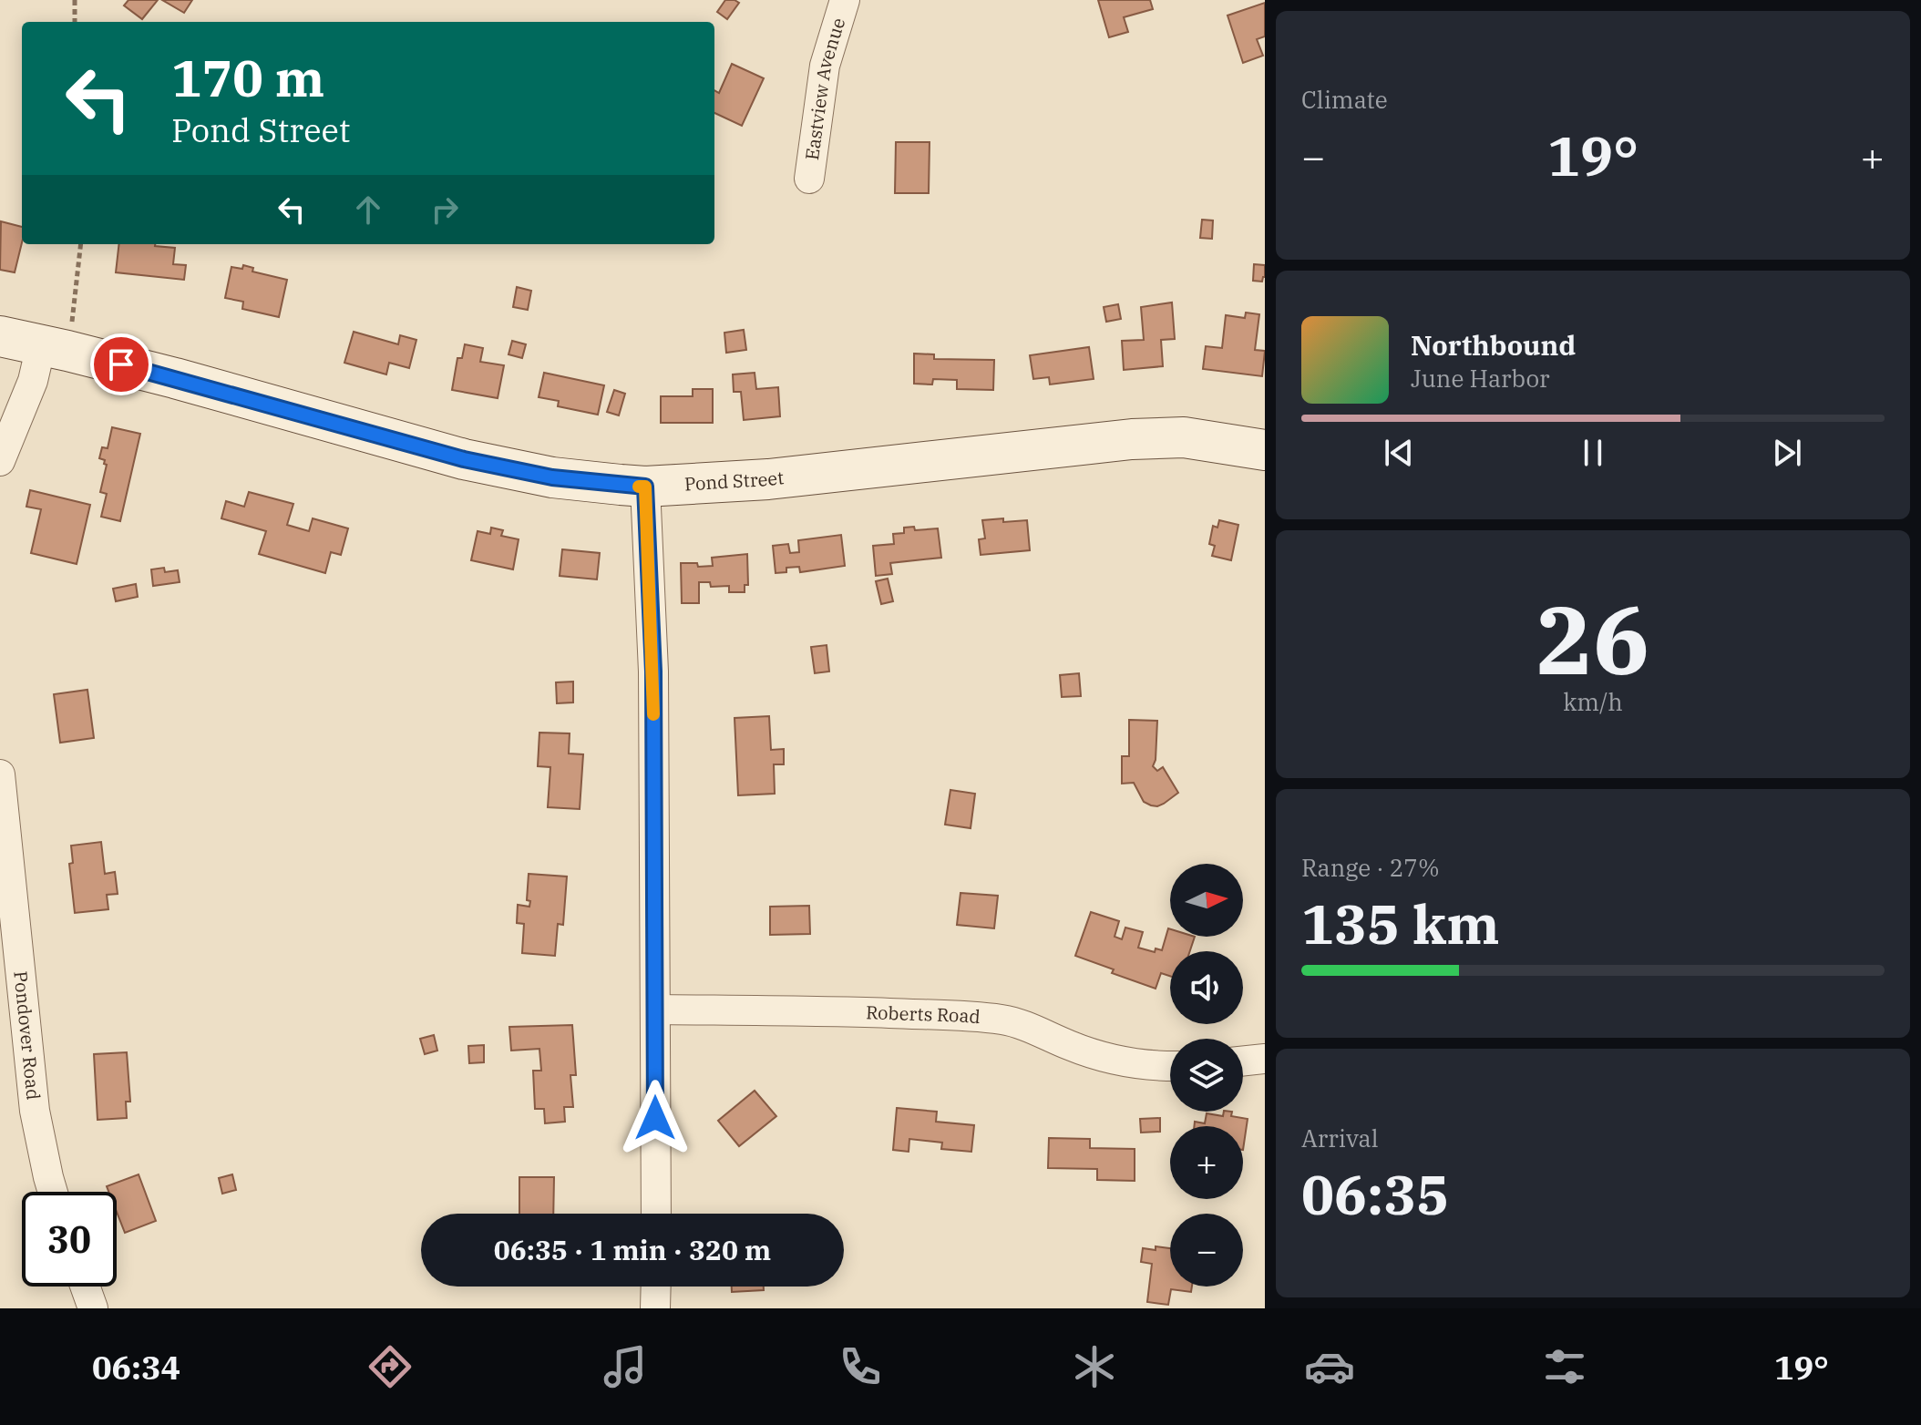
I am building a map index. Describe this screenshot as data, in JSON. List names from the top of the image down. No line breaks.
{"streets":{"street":["Eastview Avenue","Pond Street","Roberts Road","Pondover Road"]},"north":"right","page":{"tile":["Climate",["26","km/h"],["Range · 27%","135 km"],["Arrival","06:35"]],"turn":["170 m","Pond Street"],"heat":["−","19°","+"],"song":["Northbound","June Harbor"],"map_buttons":["+","−"],"limit":"30","trip":"06:35 · 1 min · 320 m","tabs":["06:34","19°"]}}
